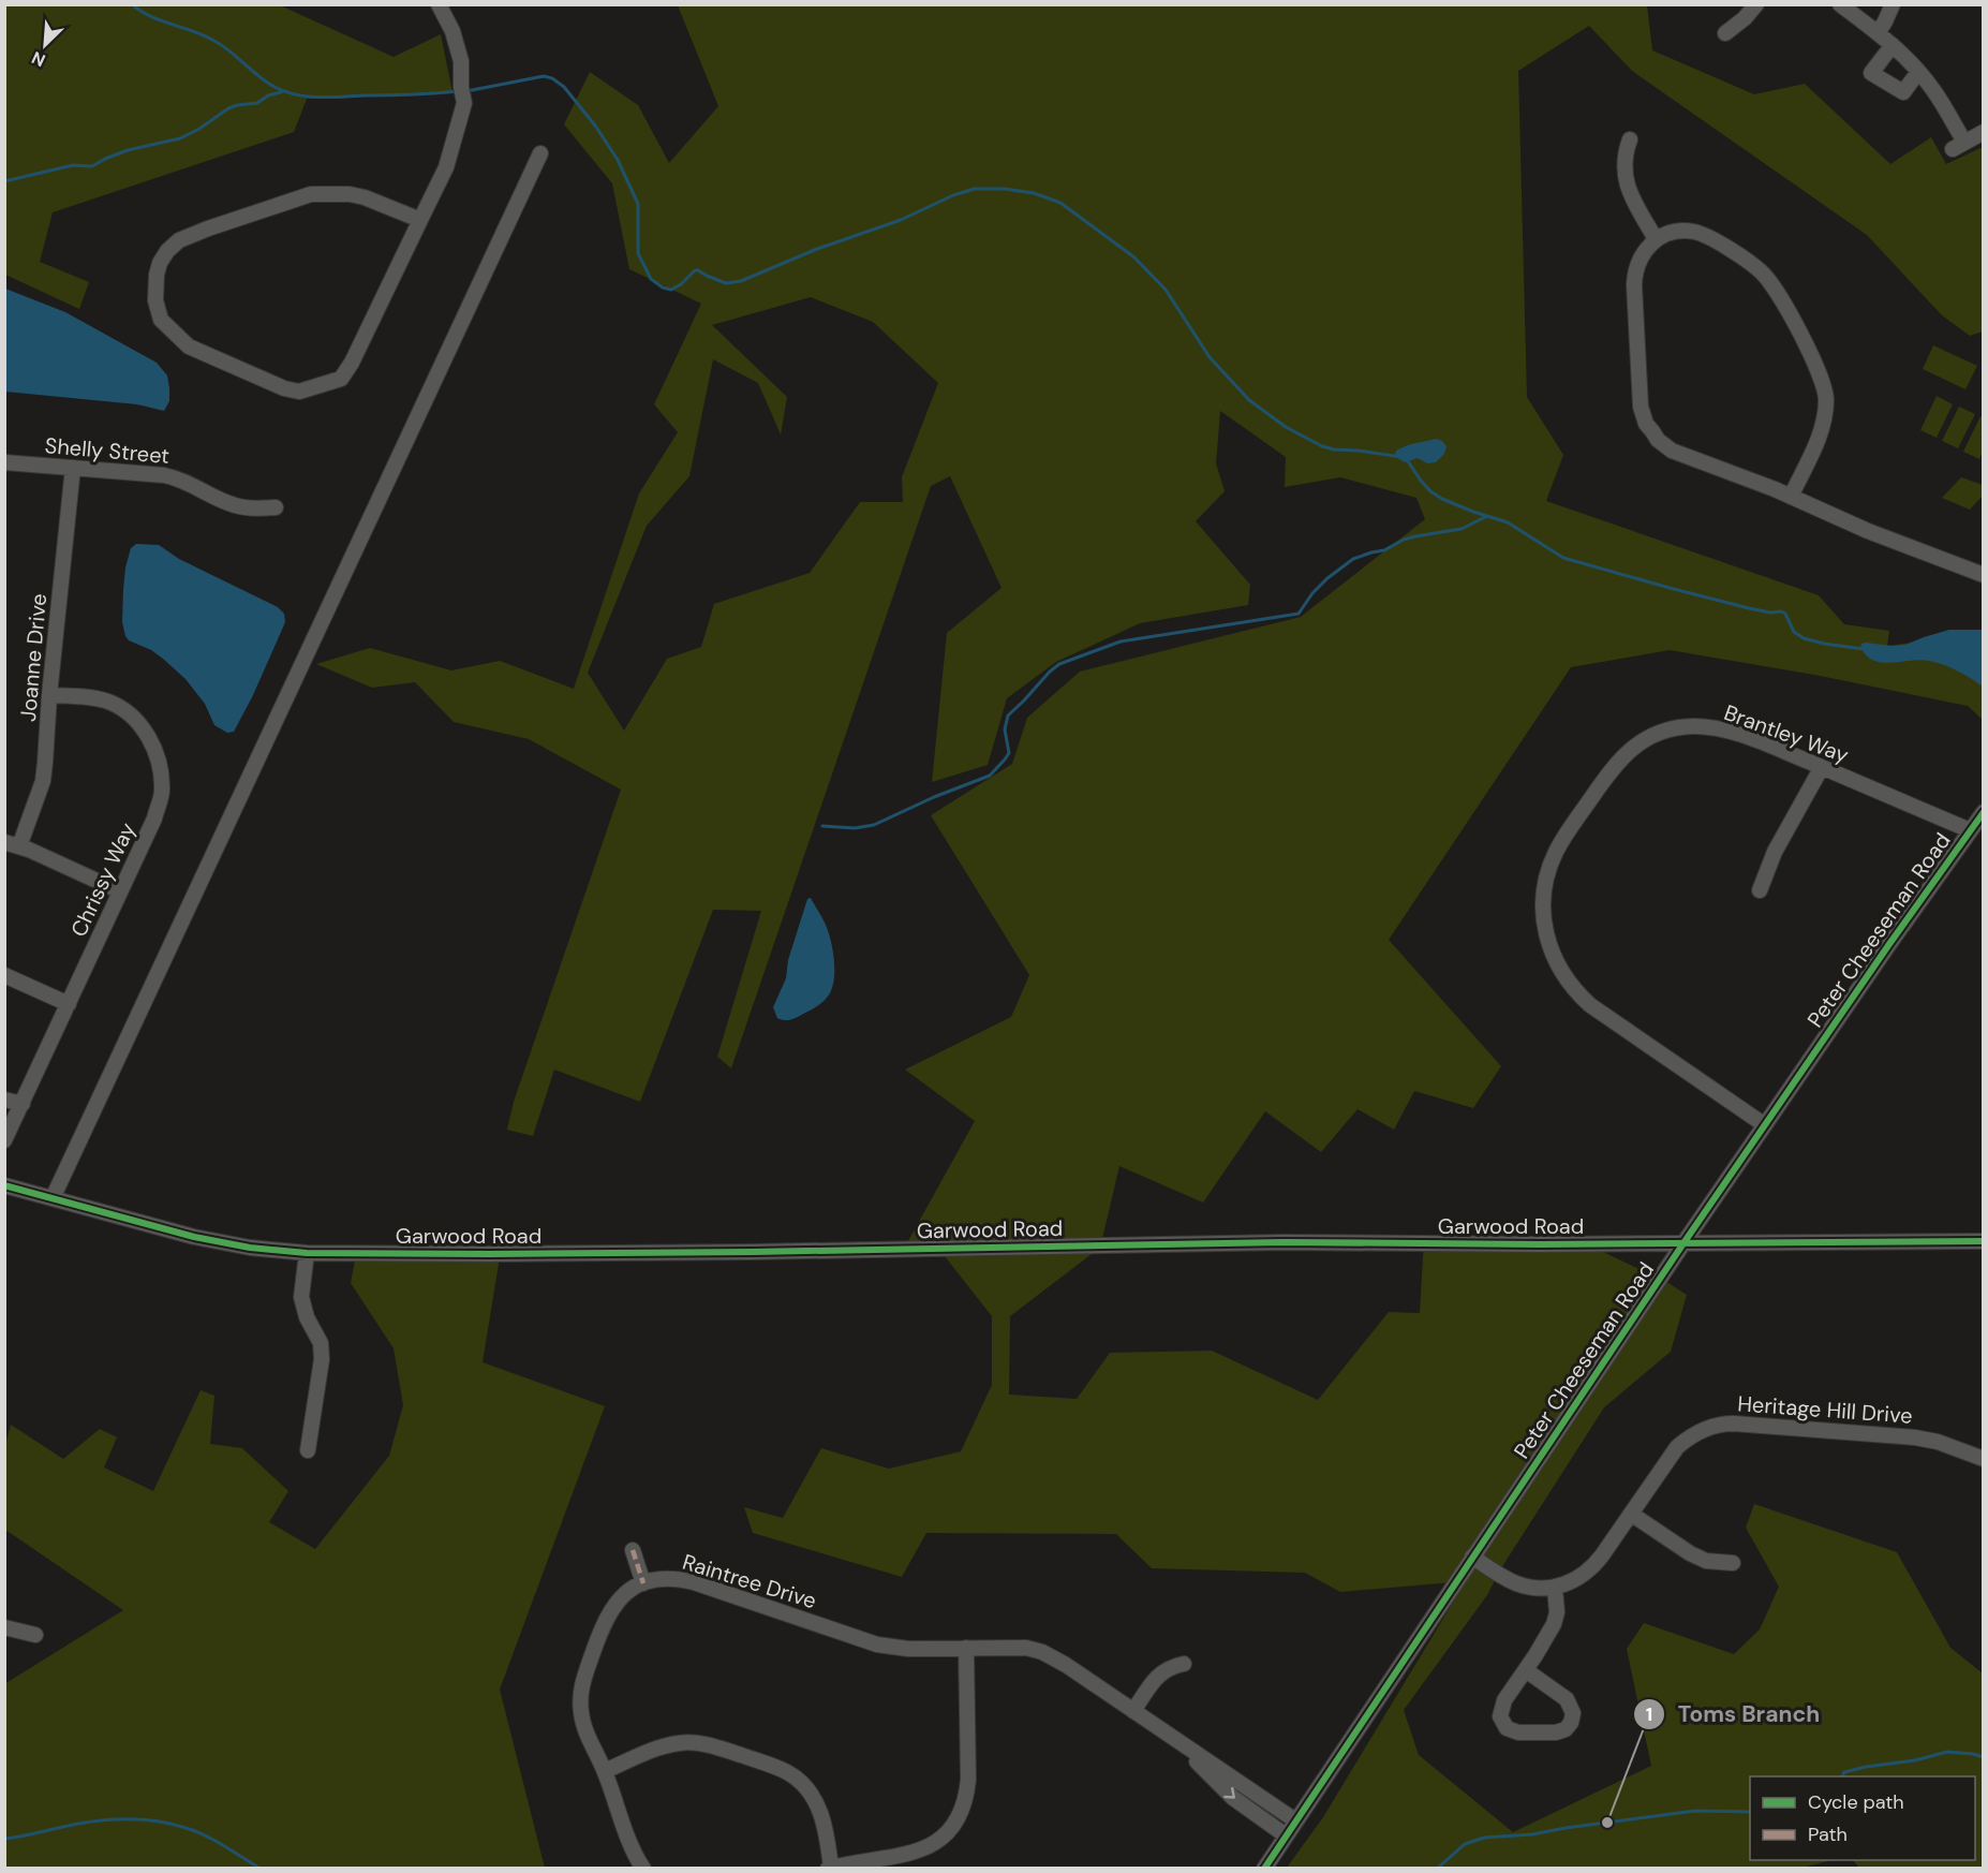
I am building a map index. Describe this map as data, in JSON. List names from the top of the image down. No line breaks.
{"streets":{"street":["Shelly Street","Joanne Drive","Brantley Way","Chrissy Way","Peter Cheeseman Road","Garwood Road","Heritage Hill Drive","Raintree Drive"]},"crossings":[["Shelly Street","Joanne Drive"],["Joanne Drive","Chrissy Way"],["Brantley Way","Peter Cheeseman Road"],["Peter Cheeseman Road","Garwood Road"],["Peter Cheeseman Road","Raintree Drive"]],"places":["Toms Branch"],"legend":["Cycle path","Path"],"north":"bottom left"}
